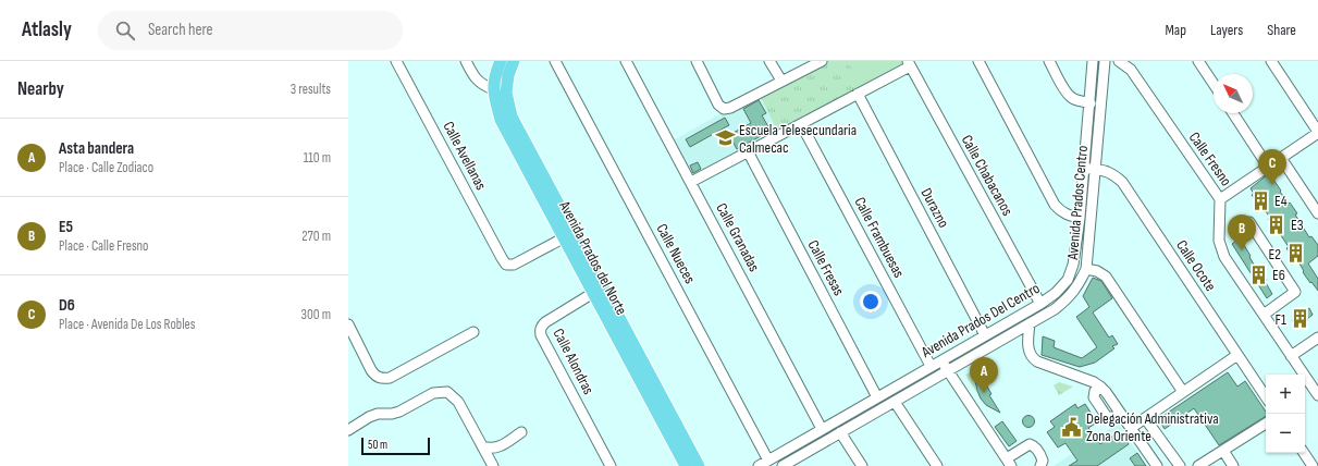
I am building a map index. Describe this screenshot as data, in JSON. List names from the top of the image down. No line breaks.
{"streets":{"main road":["Avenida Prados del Norte"],"street":["Calle Avellanas","Calle Fresno","Calle Chabacanos","Avenida Prados Centro","Durazno","Calle Granadas","Calle Frambuesas","Calle Nueces","Calle Ocote","Calle Fresas","Avenida Prados Del Centro","Calle Alondras"]},"crossings":[["Calle Avellanas","Avenida Prados del Norte"],["Calle Chabacanos","Avenida Prados Del Centro"],["Avenida Prados Centro","Calle Ocote"],["Durazno","Avenida Prados Del Centro"],["Calle Granadas","Avenida Prados Del Centro"],["Calle Frambuesas","Avenida Prados Del Centro"],["Calle Nueces","Avenida Prados Del Centro"],["Avenida Prados del Norte","Calle Alondras"],["Calle Ocote","Avenida Prados Del Centro"],["Calle Fresas","Avenida Prados Del Centro"]],"places":{"school or university":["Escuela Telesecundaria Calmecac"],"building":["E4","E3","E2","E6","F1"],"public building":["Delegación Administrativa Zona Oriente"]},"scale_bar":"50 m","north":"top left","page":{"header":"Atlasly","search":"Search here","nav":["Map","Layers","Share"],"heading":["Nearby","3 results"],"list":[{"mark":"A","name":"Asta bandera","note":"Place · Calle Zodiaco","value":"110 m"},{"mark":"B","name":"E5","note":"Place · Calle Fresno","value":"270 m"},{"mark":"C","name":"D6","note":"Place · Avenida De Los Robles","value":"300 m"}],"pins":["C","B","A"],"map_buttons":["+","−"],"scale":"50 m"}}
